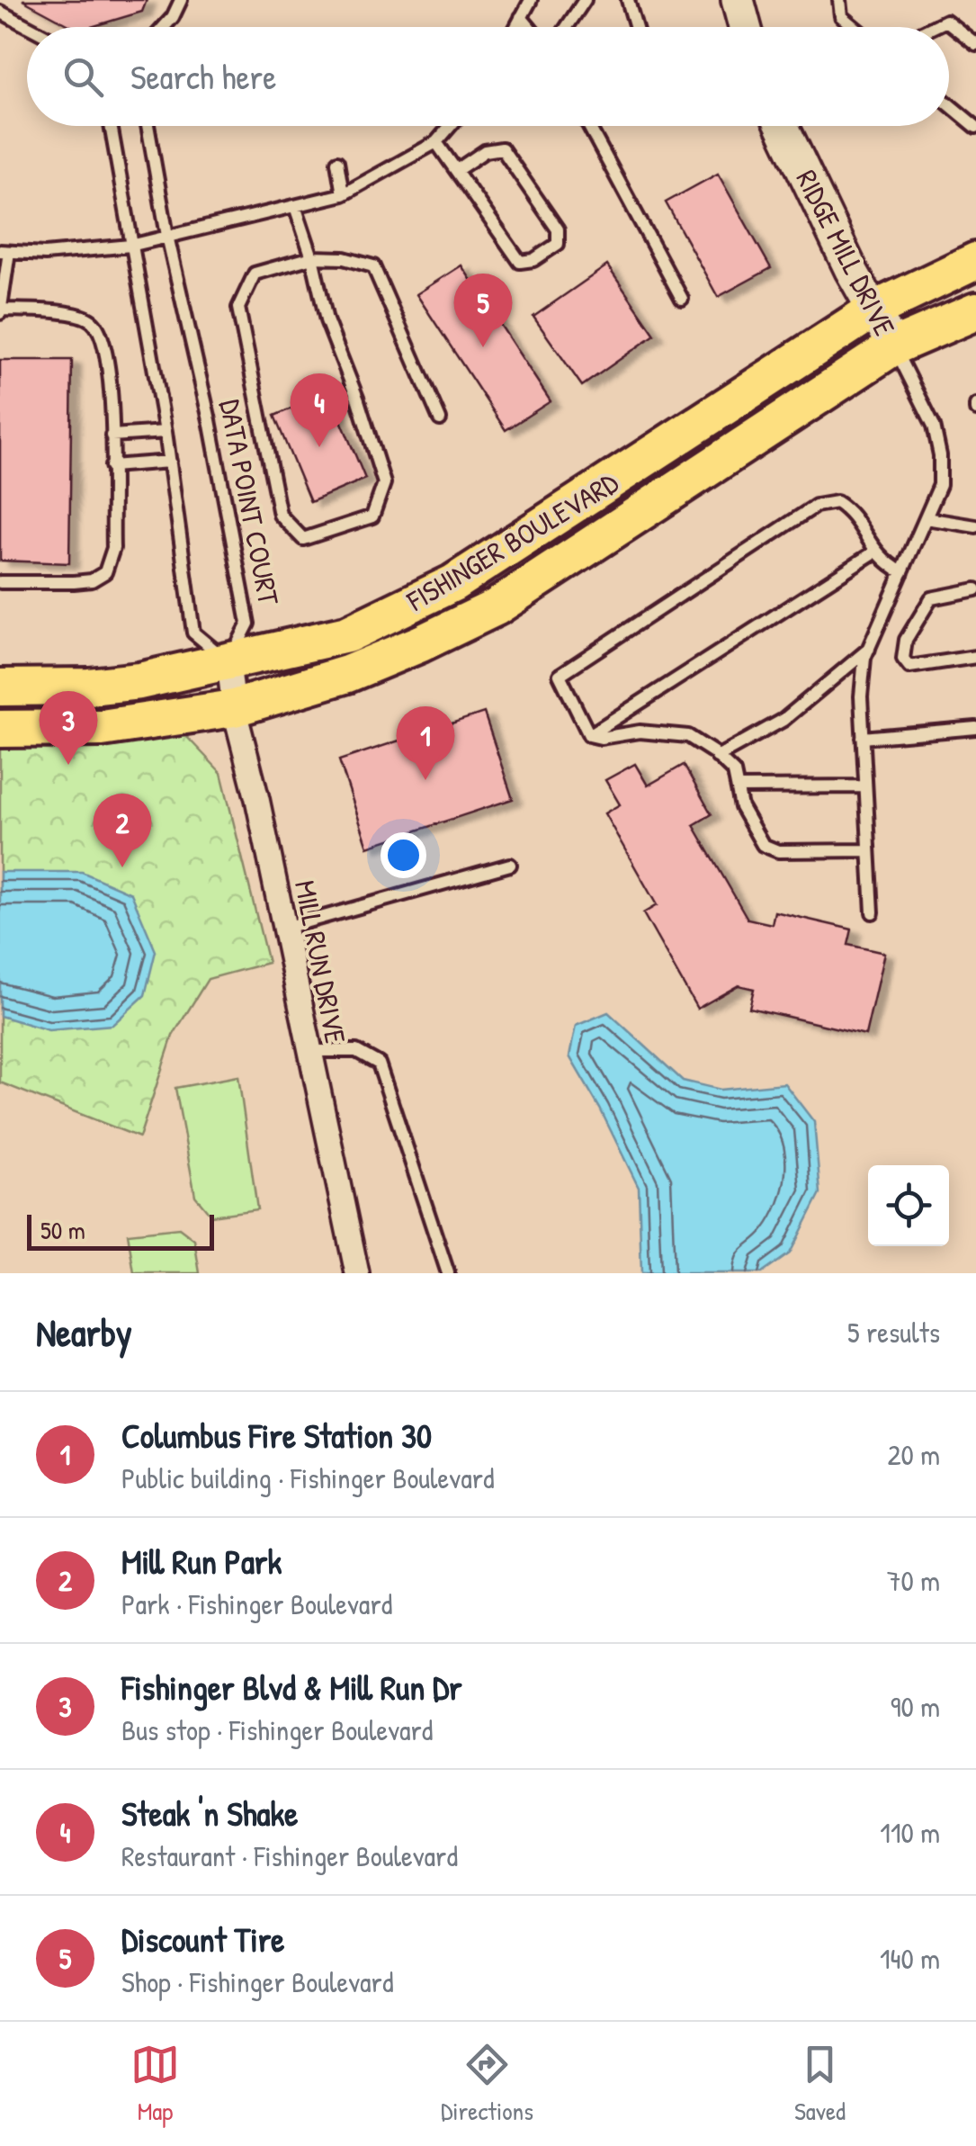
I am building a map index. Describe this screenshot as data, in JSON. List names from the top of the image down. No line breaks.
{"streets":{"main road":["RIDGE MILL DRIVE","FISHINGER BOULEVARD"],"street":["MILL RUN DRIVE"],"lane":["DATA POINT COURT"]},"crossings":[["RIDGE MILL DRIVE","FISHINGER BOULEVARD"],["DATA POINT COURT","FISHINGER BOULEVARD"],["DATA POINT COURT","MILL RUN DRIVE"],["FISHINGER BOULEVARD","MILL RUN DRIVE"]],"scale_bar":"50 m","page":{"search":"Search here","pins":["5","4","3","1","2"],"scale":"50 m","heading":["Nearby","5 results"],"list":[{"mark":"1","name":"Columbus Fire Station 30","note":"Public building · Fishinger Boulevard","value":"20 m"},{"mark":"2","name":"Mill Run Park","note":"Park · Fishinger Boulevard","value":"70 m"},{"mark":"3","name":"Fishinger Blvd & Mill Run Dr","note":"Bus stop · Fishinger Boulevard","value":"90 m"},{"mark":"4","name":"Steak 'n Shake","note":"Restaurant · Fishinger Boulevard","value":"110 m"},{"mark":"5","name":"Discount Tire","note":"Shop · Fishinger Boulevard","value":"140 m"}],"nav":["Map","Directions","Saved"]}}
